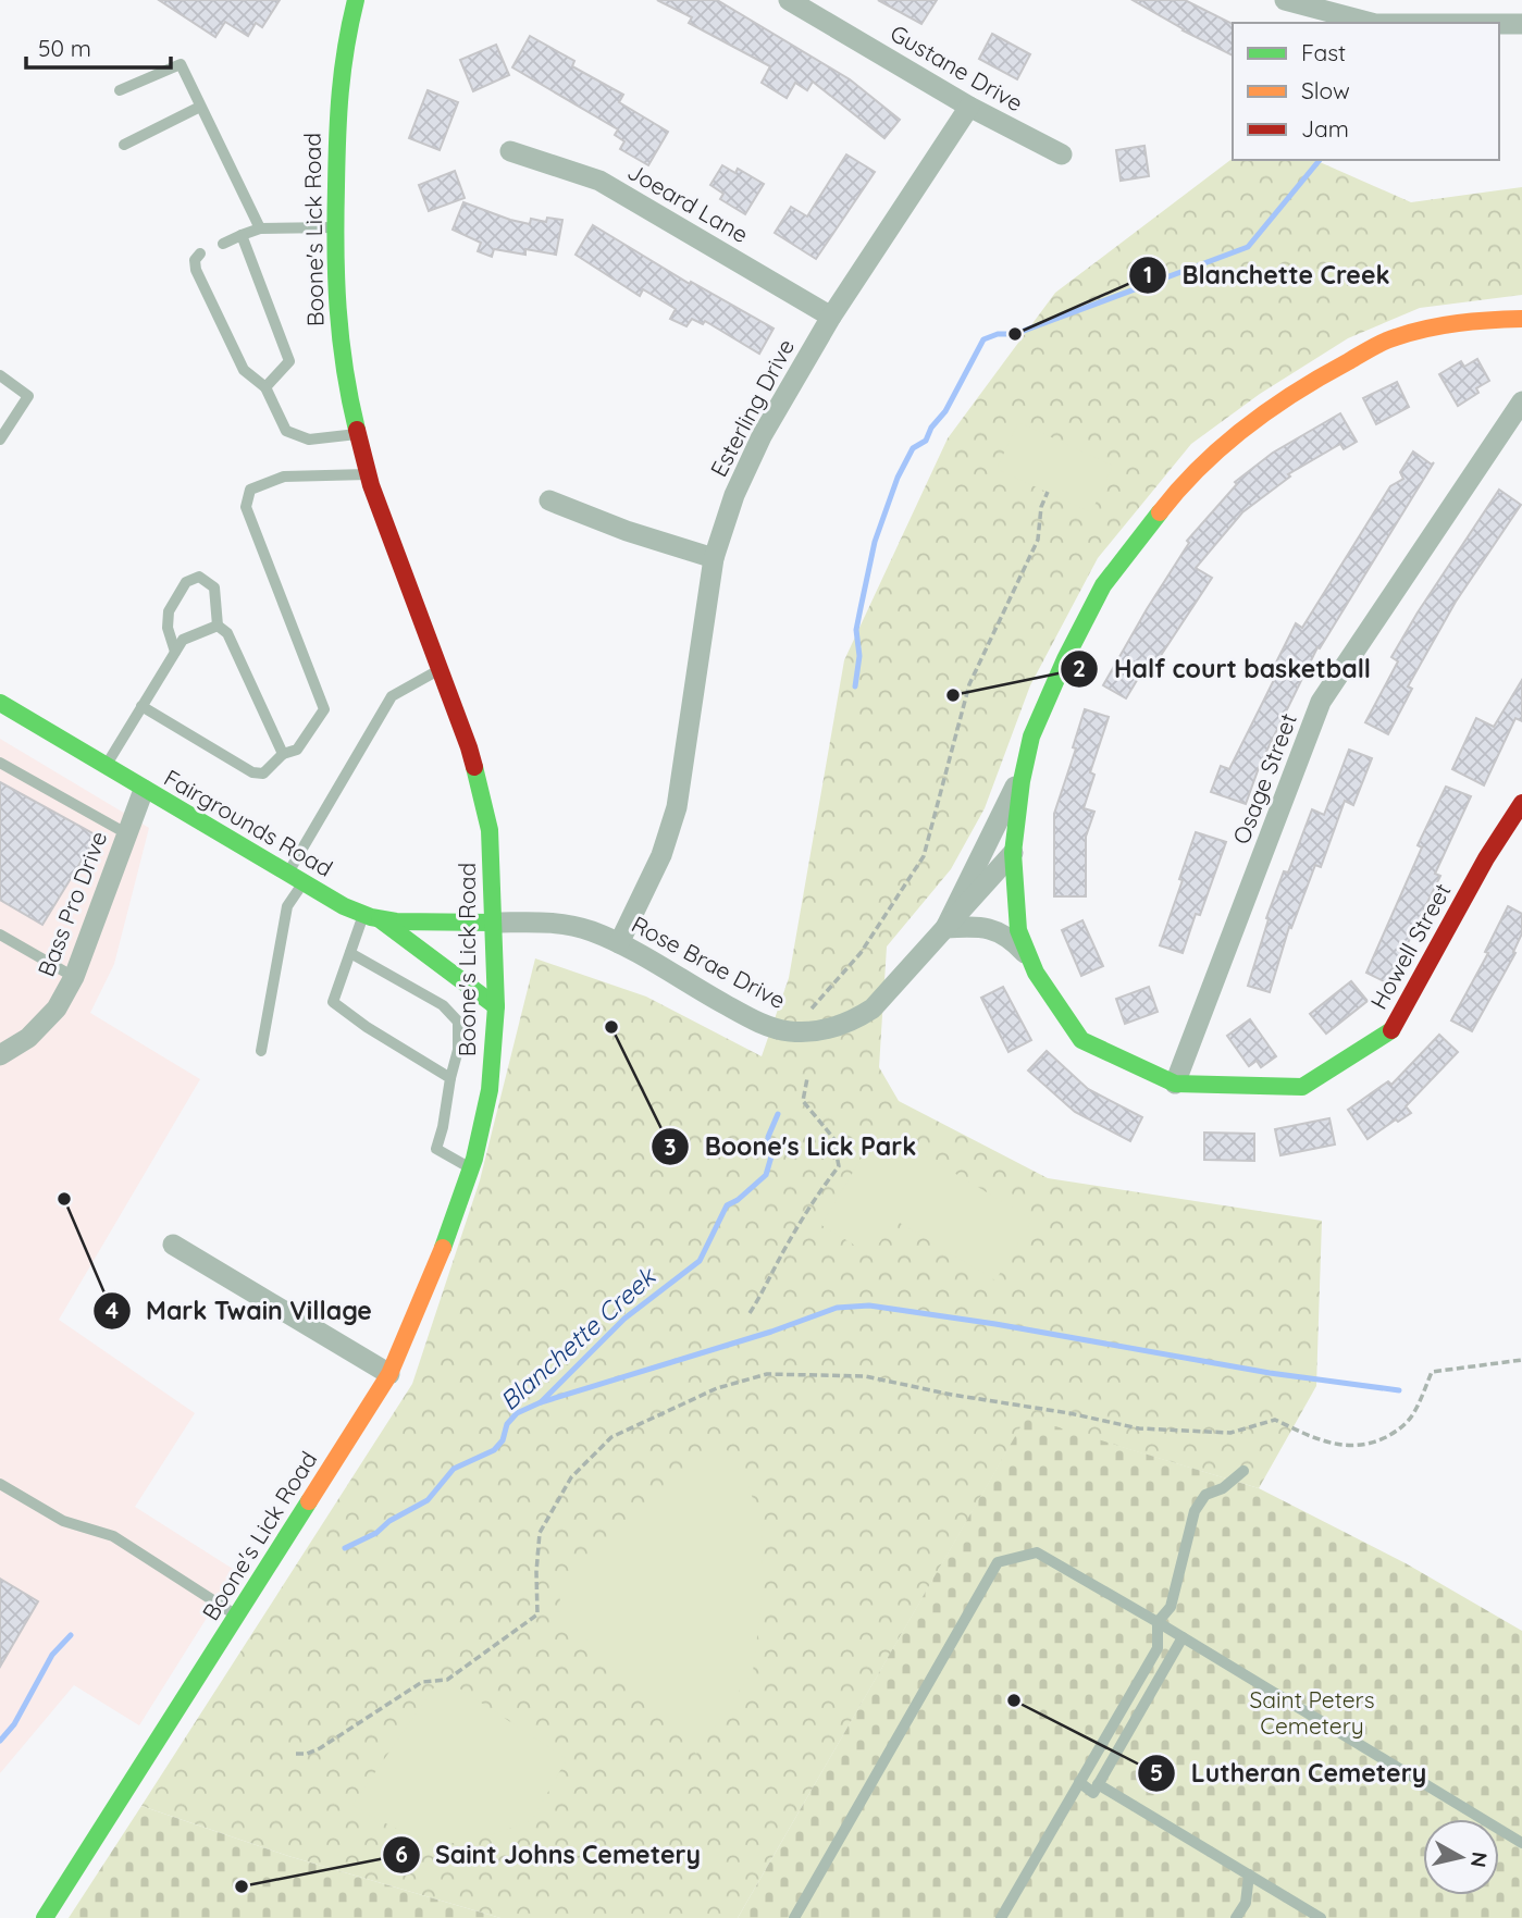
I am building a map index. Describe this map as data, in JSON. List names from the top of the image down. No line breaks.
{"streets":{"street":["Gustane Drive","Joeard Lane","Boone's Lick Road","Esterling Drive","Osage Street","Fairgrounds Road","Bass Pro Drive","Howell Street","Rose Brae Drive"]},"crossings":[["Gustane Drive","Esterling Drive"],["Joeard Lane","Esterling Drive"],["Boone's Lick Road","Fairgrounds Road"],["Boone's Lick Road","Rose Brae Drive"],["Esterling Drive","Rose Brae Drive"],["Osage Street","Howell Street"],["Fairgrounds Road","Bass Pro Drive"],["Fairgrounds Road","Rose Brae Drive"]],"water":["Blanchette Creek"],"parks":["Saint Peters Cemetery"],"places":["Blanchette Creek","Half court basketball","Boone's Lick Park","Mark Twain Village","Lutheran Cemetery","Saint Johns Cemetery"],"legend":["Fast","Slow","Jam"],"scale_bar":"50 m","north":"right"}
